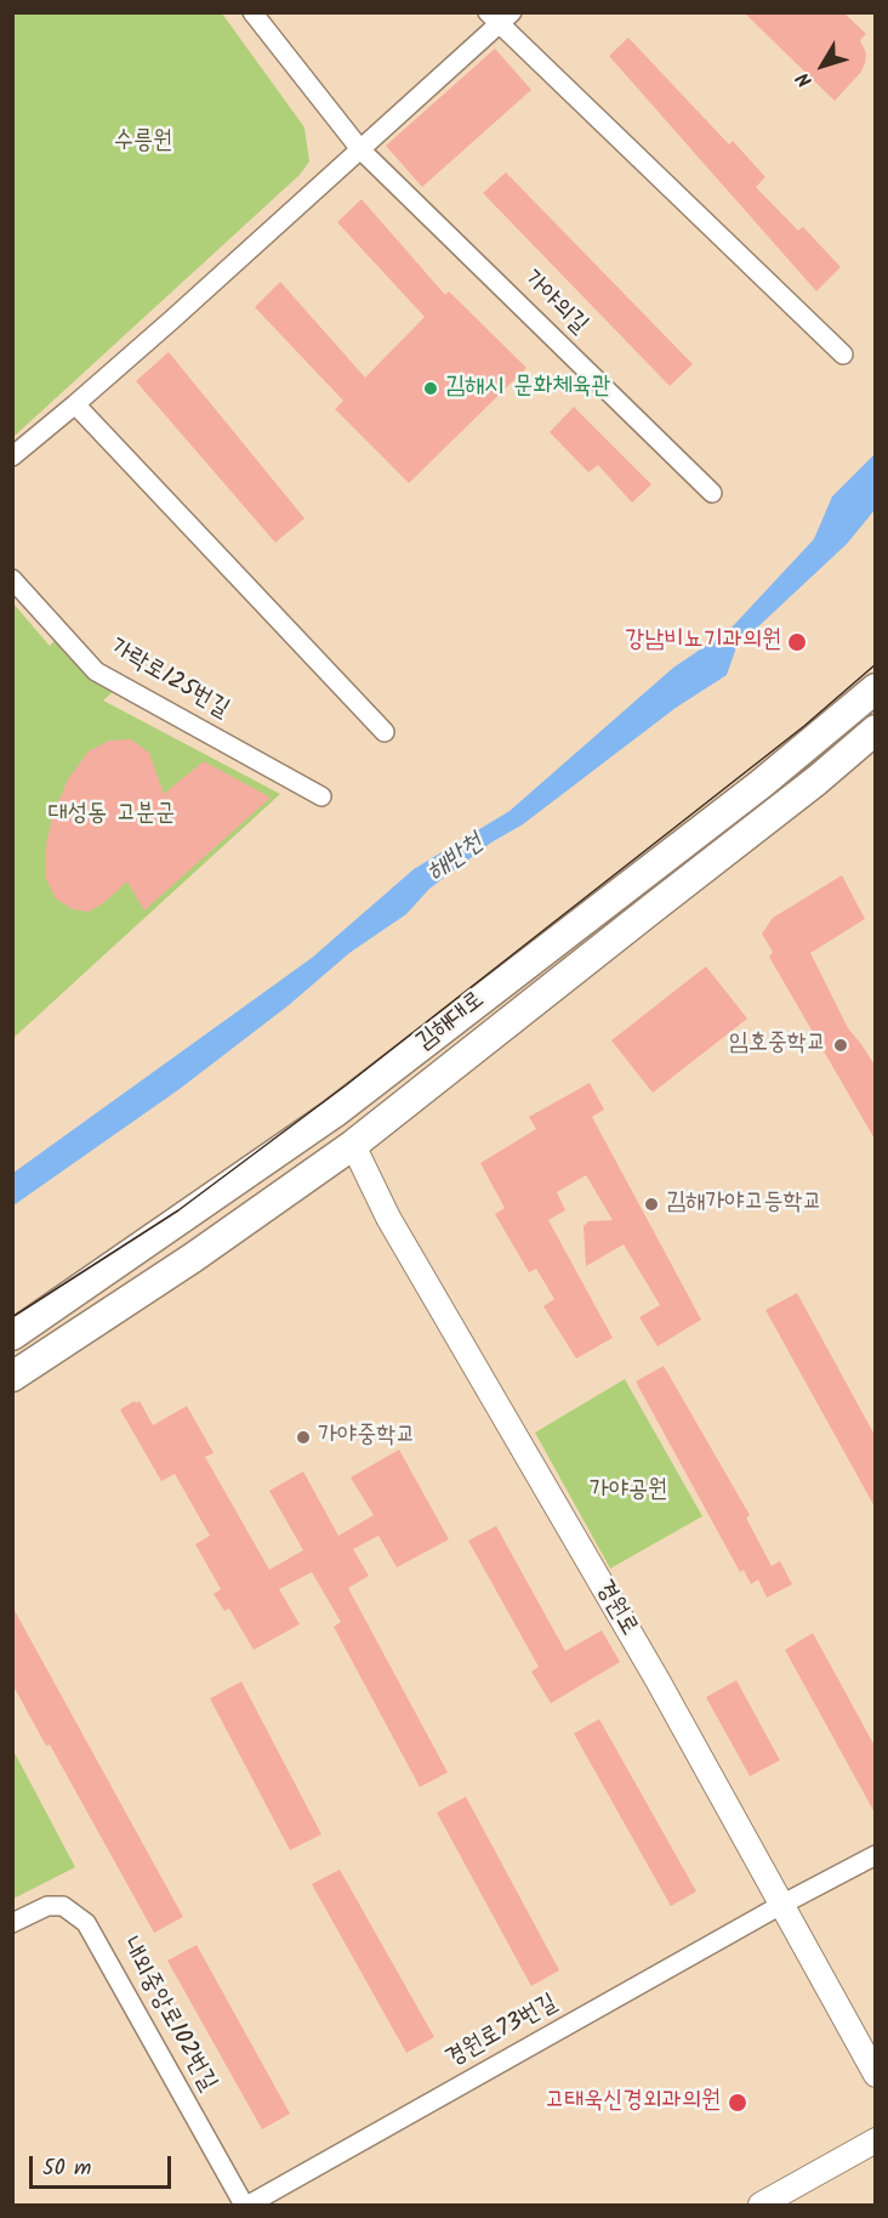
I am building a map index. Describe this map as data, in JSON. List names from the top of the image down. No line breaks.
{"streets":{"main road":["김해대로"],"street":["가야의길","가락로125번길","경원로","내외중앙로102번길","경원로73번길"]},"crossings":[["김해대로","경원로"],["경원로","경원로73번길"],["내외중앙로102번길","경원로73번길"]],"water":["해반천"],"parks":["수릉원","대성동 고분군","가야공원"],"places":["김해시 문화체육관","강남비뇨기과의원","임호중학교","김해가야고등학교","가야중학교","고태욱신경외과의원"],"scale_bar":"50 m","north":"bottom left"}
